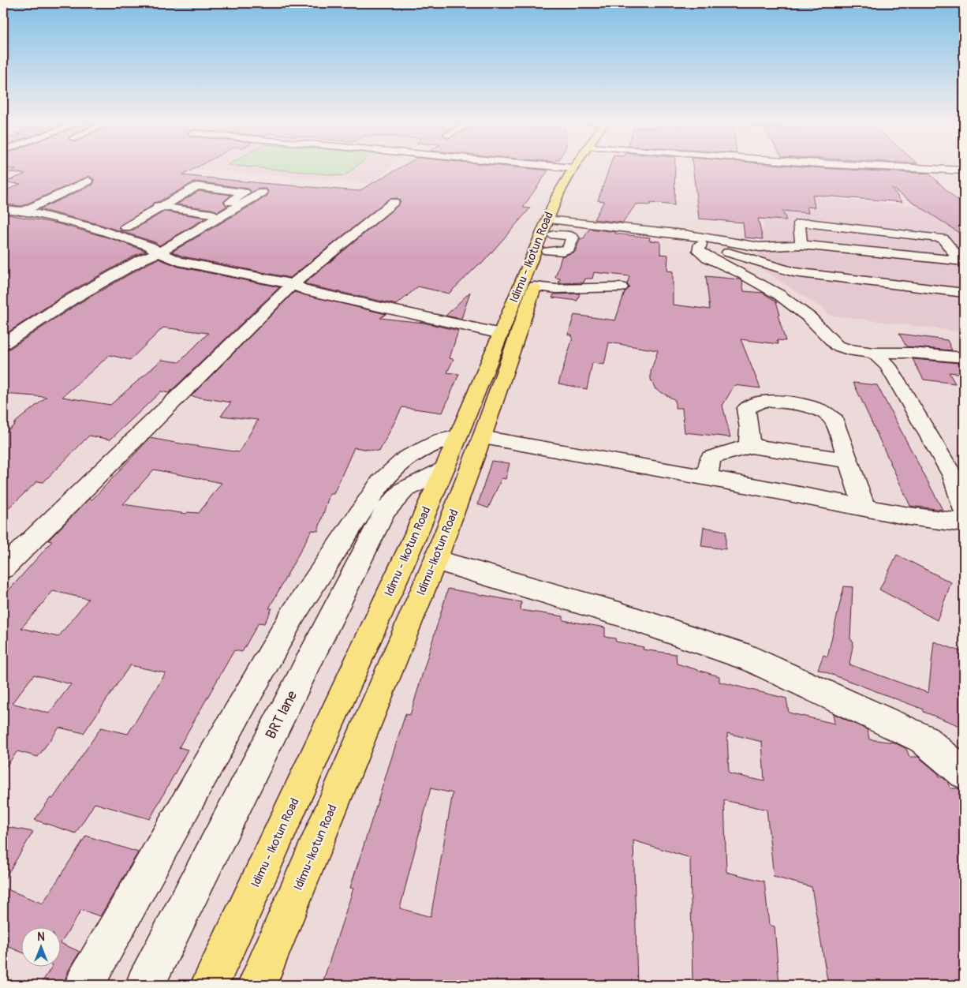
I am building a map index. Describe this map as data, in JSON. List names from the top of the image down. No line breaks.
{"streets":{"main road":["Idimu - Ikotun Road","Idimu-Ikotun Road"],"street":["BRT lane"]},"crossings":[["Idimu - Ikotun Road","Idimu-Ikotun Road"],["Idimu - Ikotun Road","BRT lane"]],"north":"top"}
